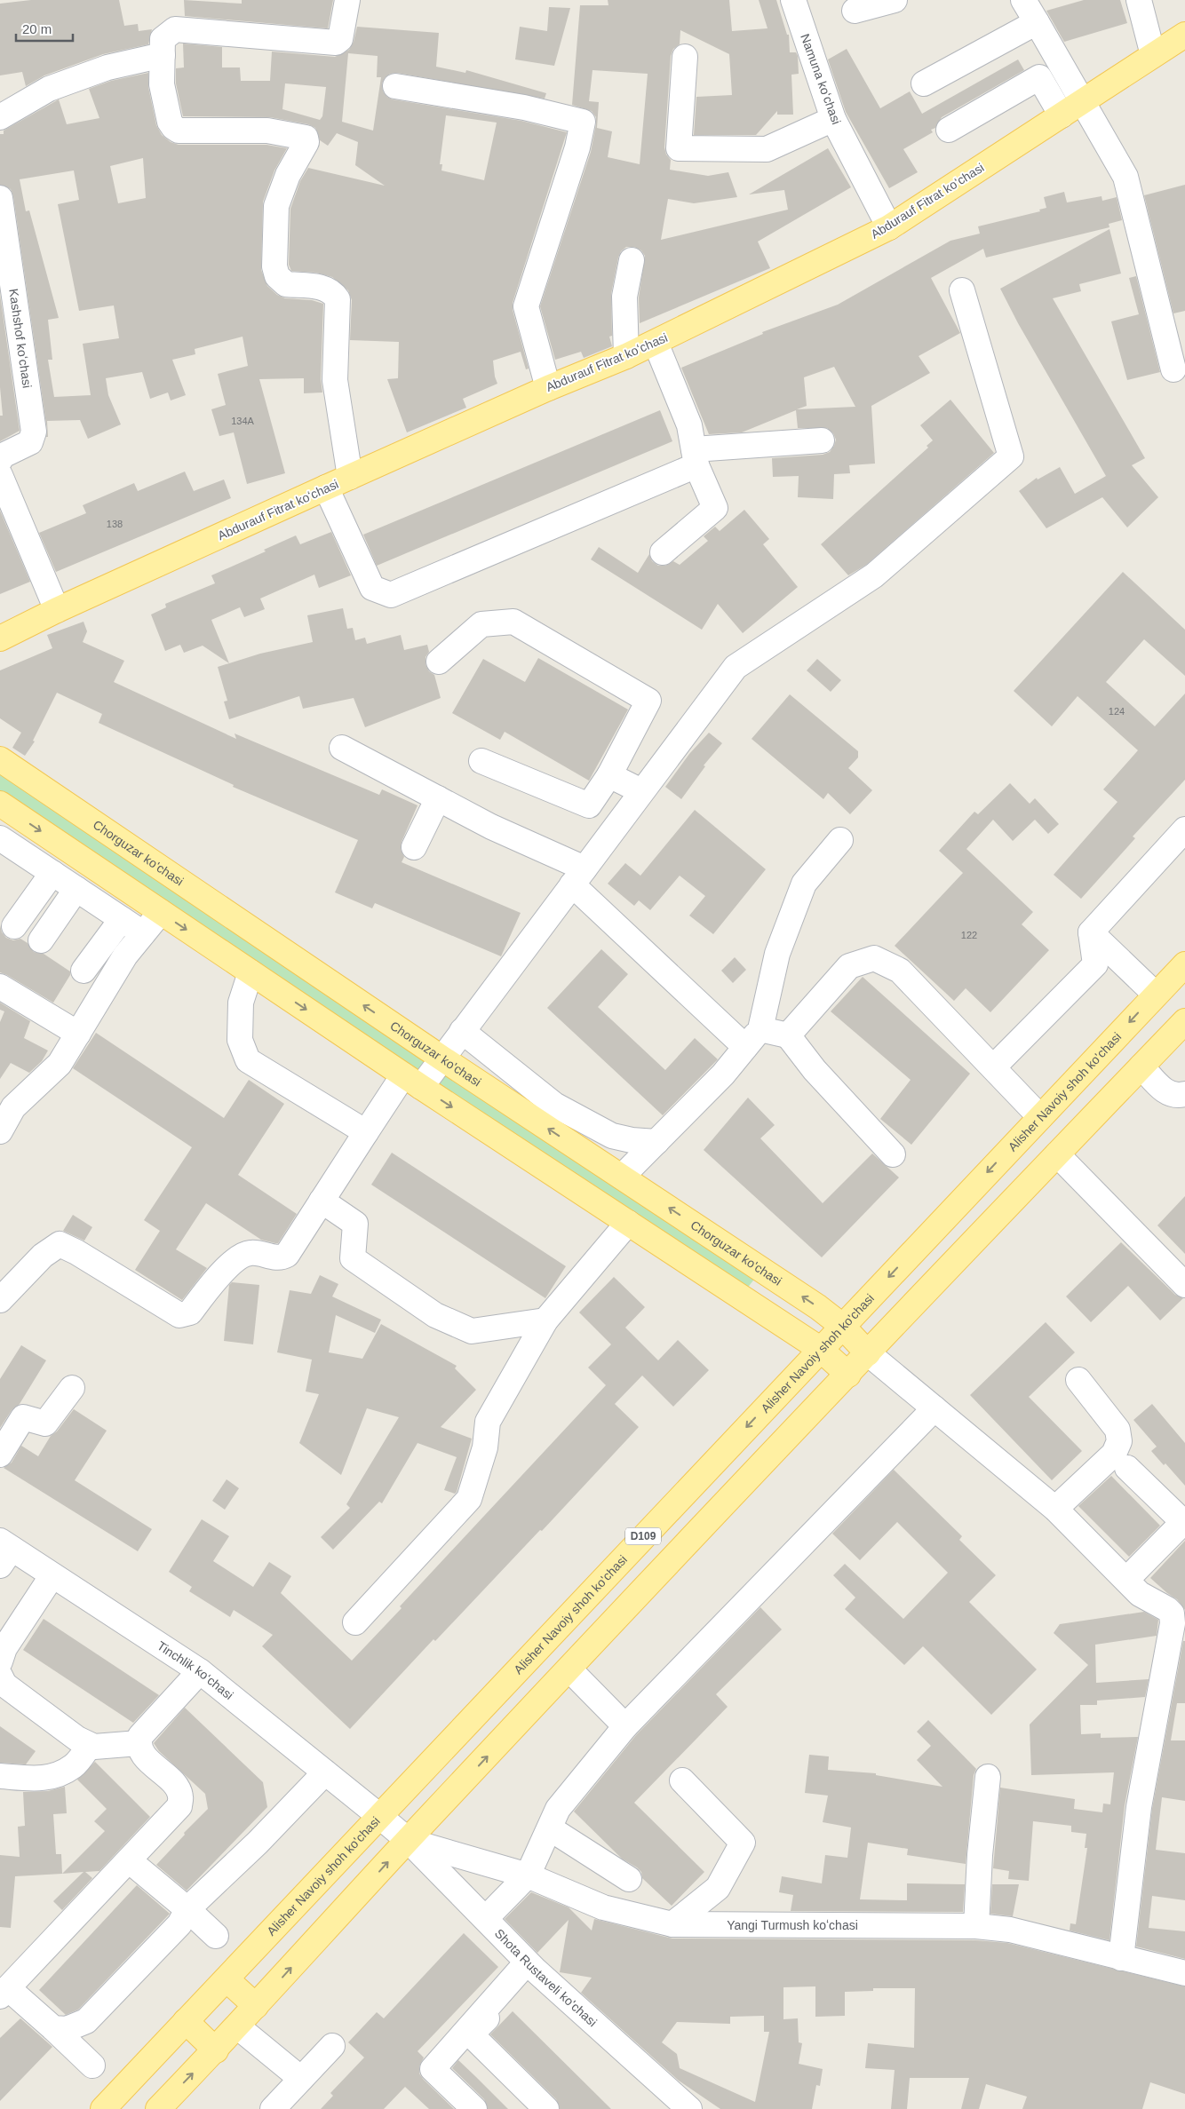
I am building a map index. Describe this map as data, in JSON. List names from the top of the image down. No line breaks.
{"streets":{"main road":["Abdurauf Fitrat koʻchasi","Chorguzar ko'chasi","Alisher Navoiy shoh ko'chasi","D109"],"street":["Namuna koʻchasi","Kashshof koʻchasi","Tinchlik kо‘chasi","Yangi Turmush koʻchasi","Shota Rustaveli ko'chasi"]},"crossings":[["Namuna koʻchasi","Abdurauf Fitrat koʻchasi"],["Chorguzar ko'chasi","Alisher Navoiy shoh ko'chasi"],["Alisher Navoiy shoh ko'chasi","Tinchlik kо‘chasi"],["Alisher Navoiy shoh ko'chasi","Shota Rustaveli ko'chasi"],["Tinchlik kо‘chasi","Shota Rustaveli ko'chasi"],["Yangi Turmush koʻchasi","Shota Rustaveli ko'chasi"]],"house_numbers":["134A","138","124","122"],"scale_bar":"20 m"}
